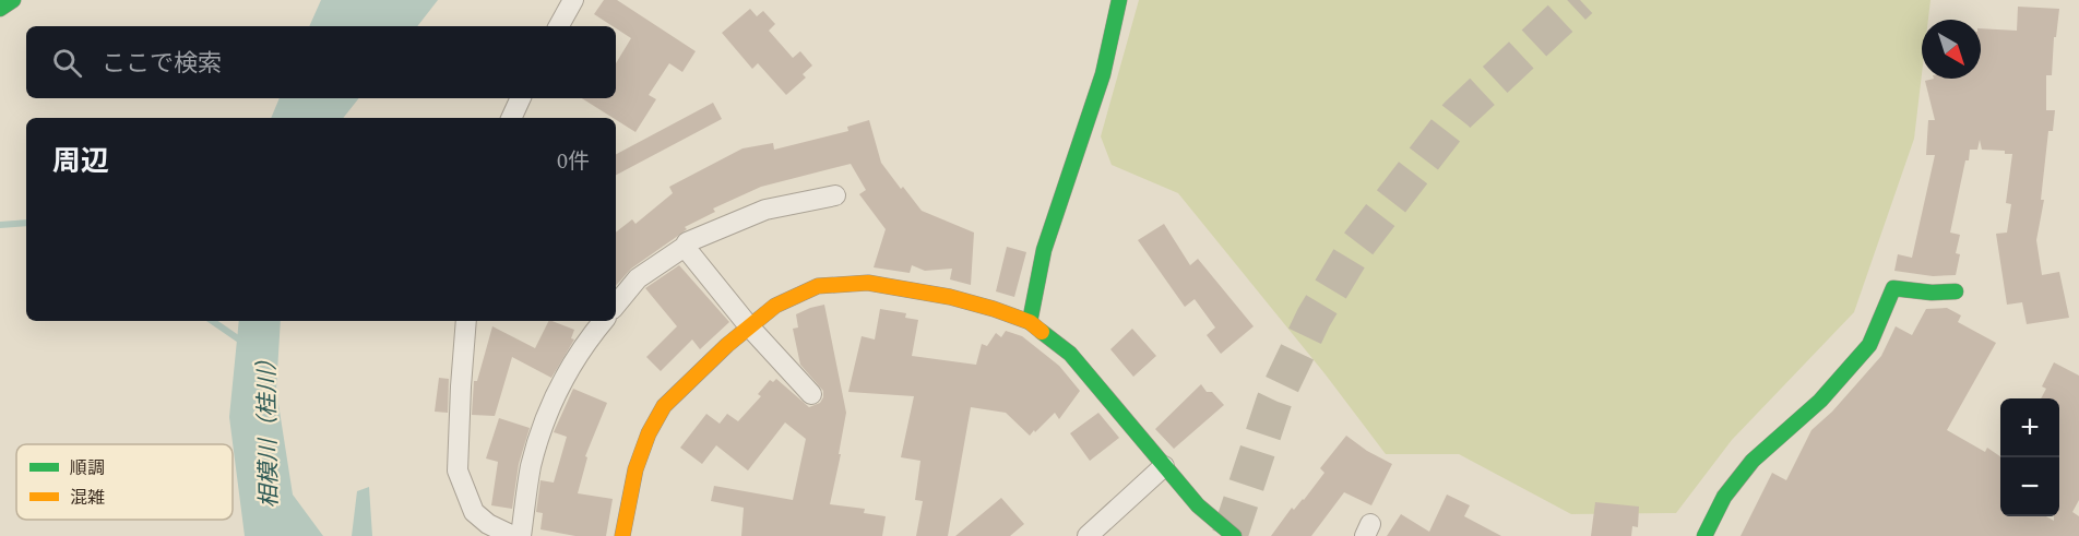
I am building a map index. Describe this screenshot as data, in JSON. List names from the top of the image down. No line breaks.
{"water":["相模川（桂川）"],"legend":["順調","混雑"],"north":"bottom right","page":{"search":"ここで検索","heading":["周辺","0件"],"map_buttons":["+","−"]}}
